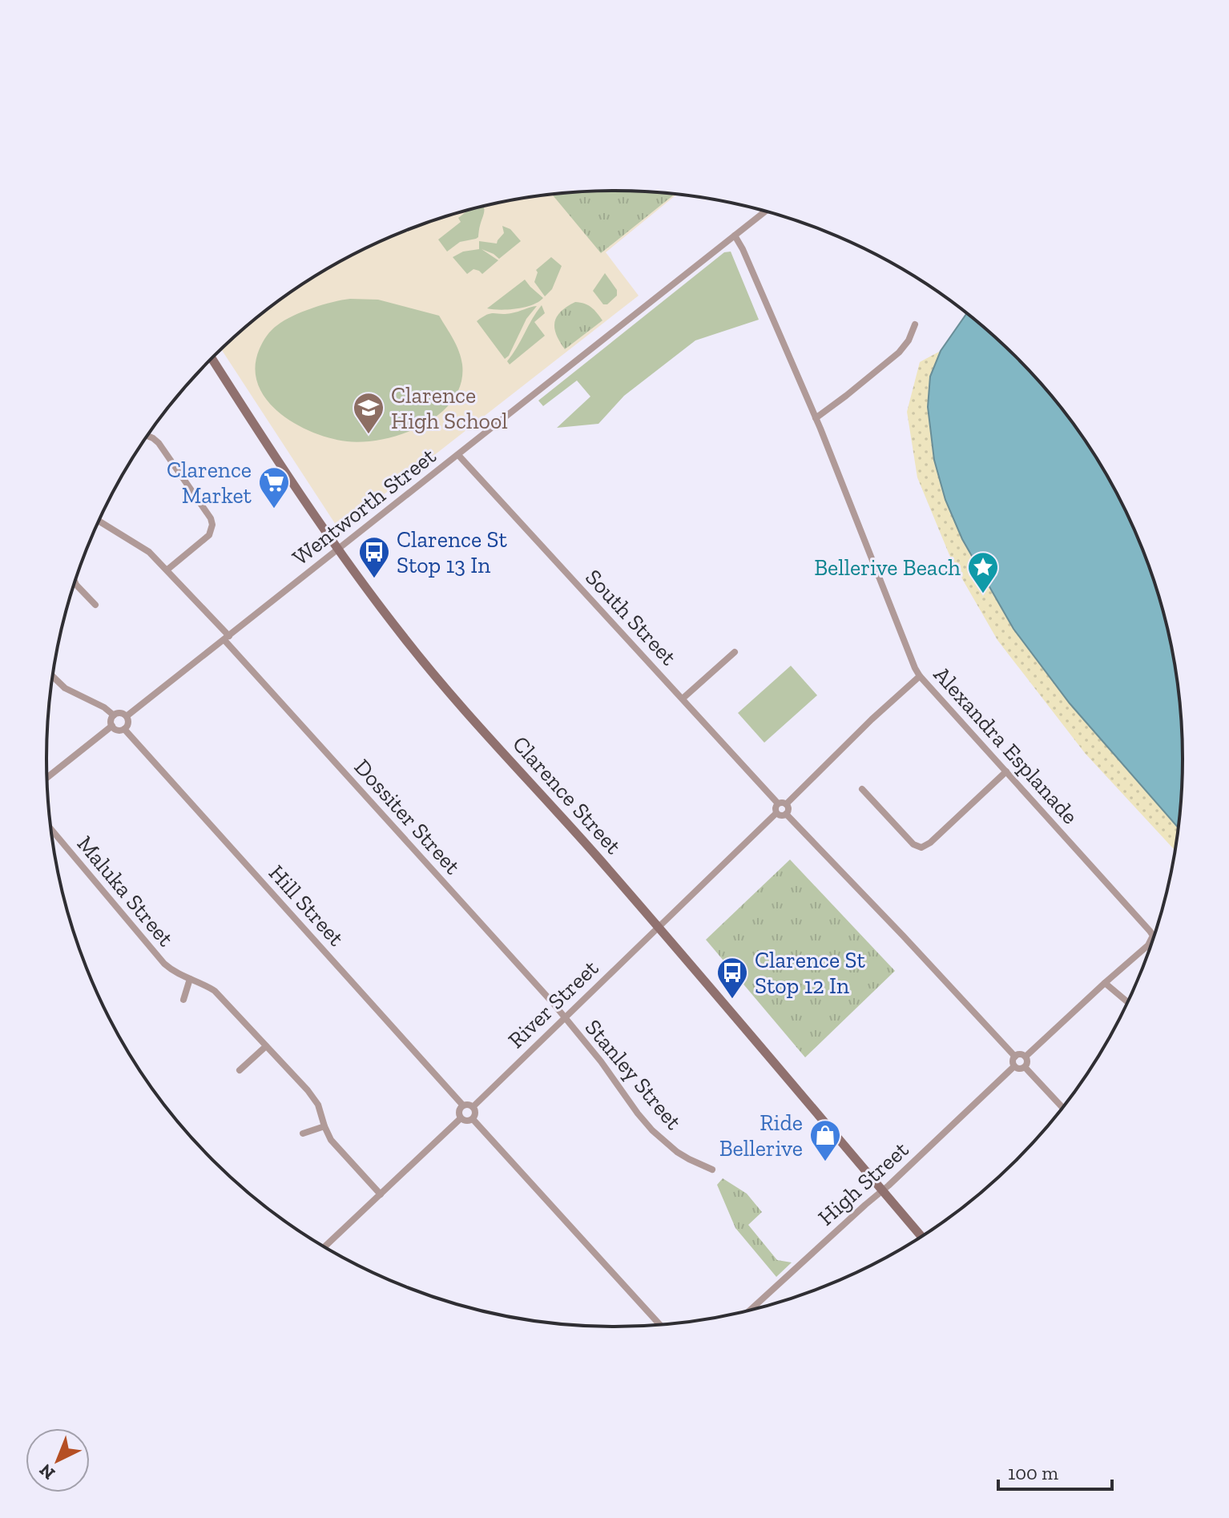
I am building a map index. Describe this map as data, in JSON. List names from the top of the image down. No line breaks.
{"streets":{"main road":["Clarence Street"],"street":["Wentworth Street","South Street","Alexandra Esplanade","Dossiter Street","Maluka Street","Hill Street","River Street","Stanley Street","High Street"]},"crossings":[["Wentworth Street","South Street"],["Wentworth Street","Alexandra Esplanade"],["Wentworth Street","Clarence Street"],["Wentworth Street","Dossiter Street"],["Wentworth Street","Hill Street"],["South Street","River Street"],["Clarence Street","River Street"],["Clarence Street","High Street"],["Dossiter Street","River Street"],["Dossiter Street","Stanley Street"],["Hill Street","River Street"],["River Street","Stanley Street"]],"places":{"school or university":["Clarence High School"],"supermarket":["Clarence Market"],"bus stop":["Clarence St Stop 13 In","Clarence St Stop 12 In"],"place":["Bellerive Beach"],"shop":["Ride Bellerive"]},"scale_bar":"100 m","north":"bottom left"}
